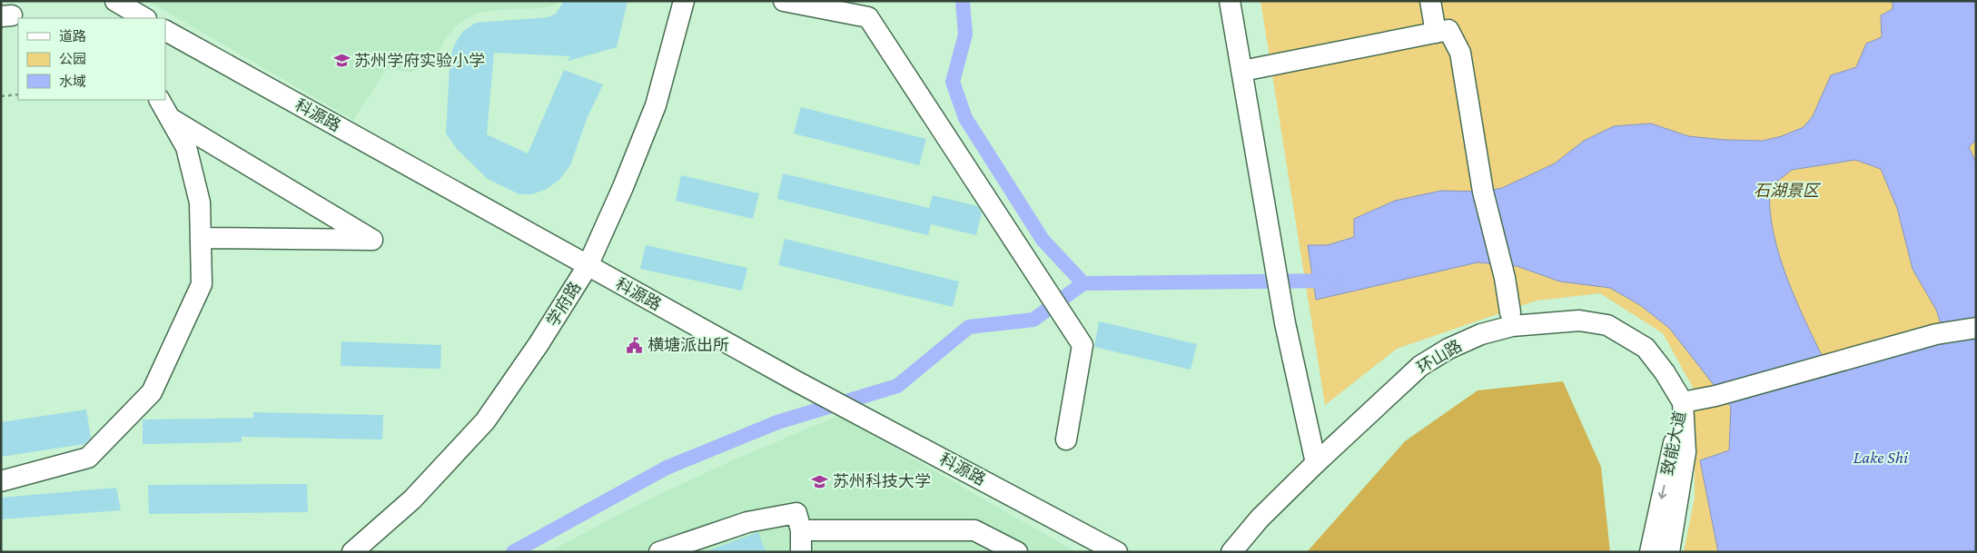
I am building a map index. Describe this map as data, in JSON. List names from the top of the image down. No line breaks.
{"streets":{"street":["科源路","学府路","环山路","致能大道"]},"crossings":[["科源路","学府路"],["环山路","致能大道"]],"water":["Lake Shi"],"parks":["石湖景区"],"places":{"school or university":["苏州学府实验小学","苏州科技大学"],"public building":["横塘派出所"]},"legend":["道路","公园","水域"]}
